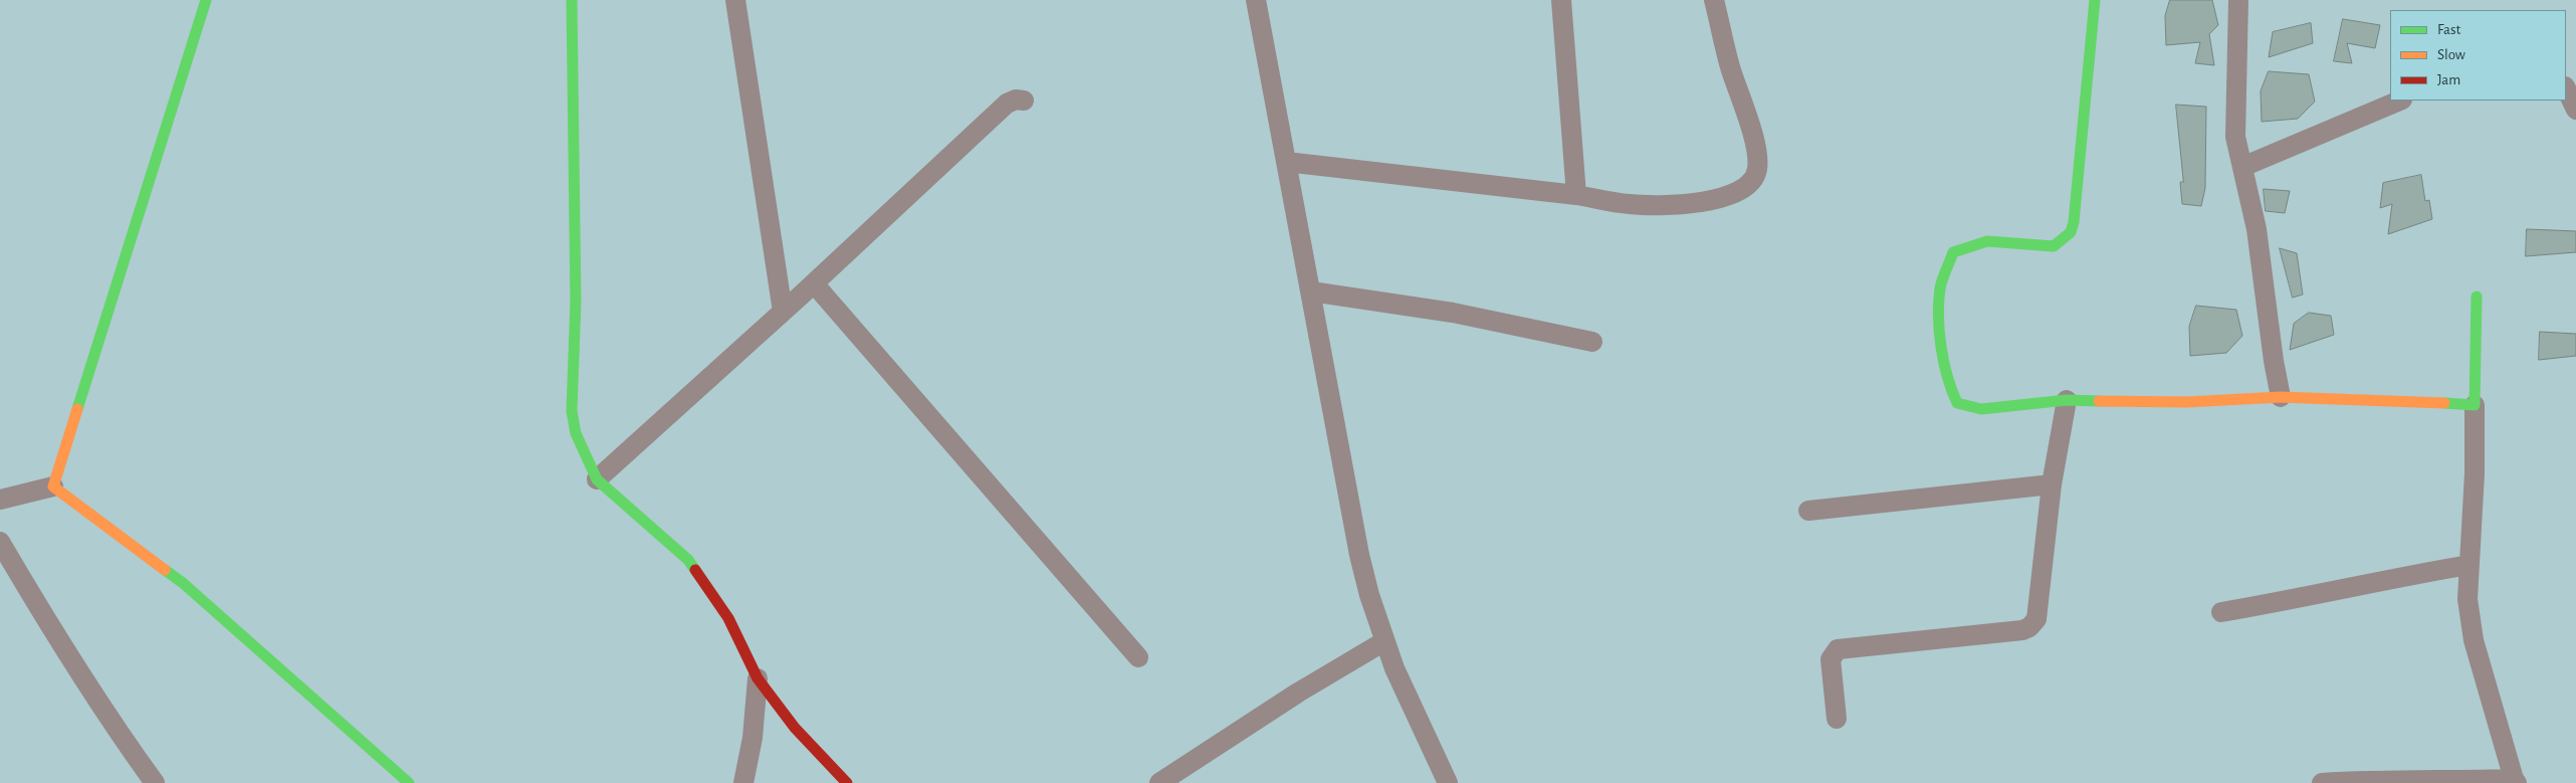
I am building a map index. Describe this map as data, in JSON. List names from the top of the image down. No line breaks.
{"legend":["Fast","Slow","Jam"]}
